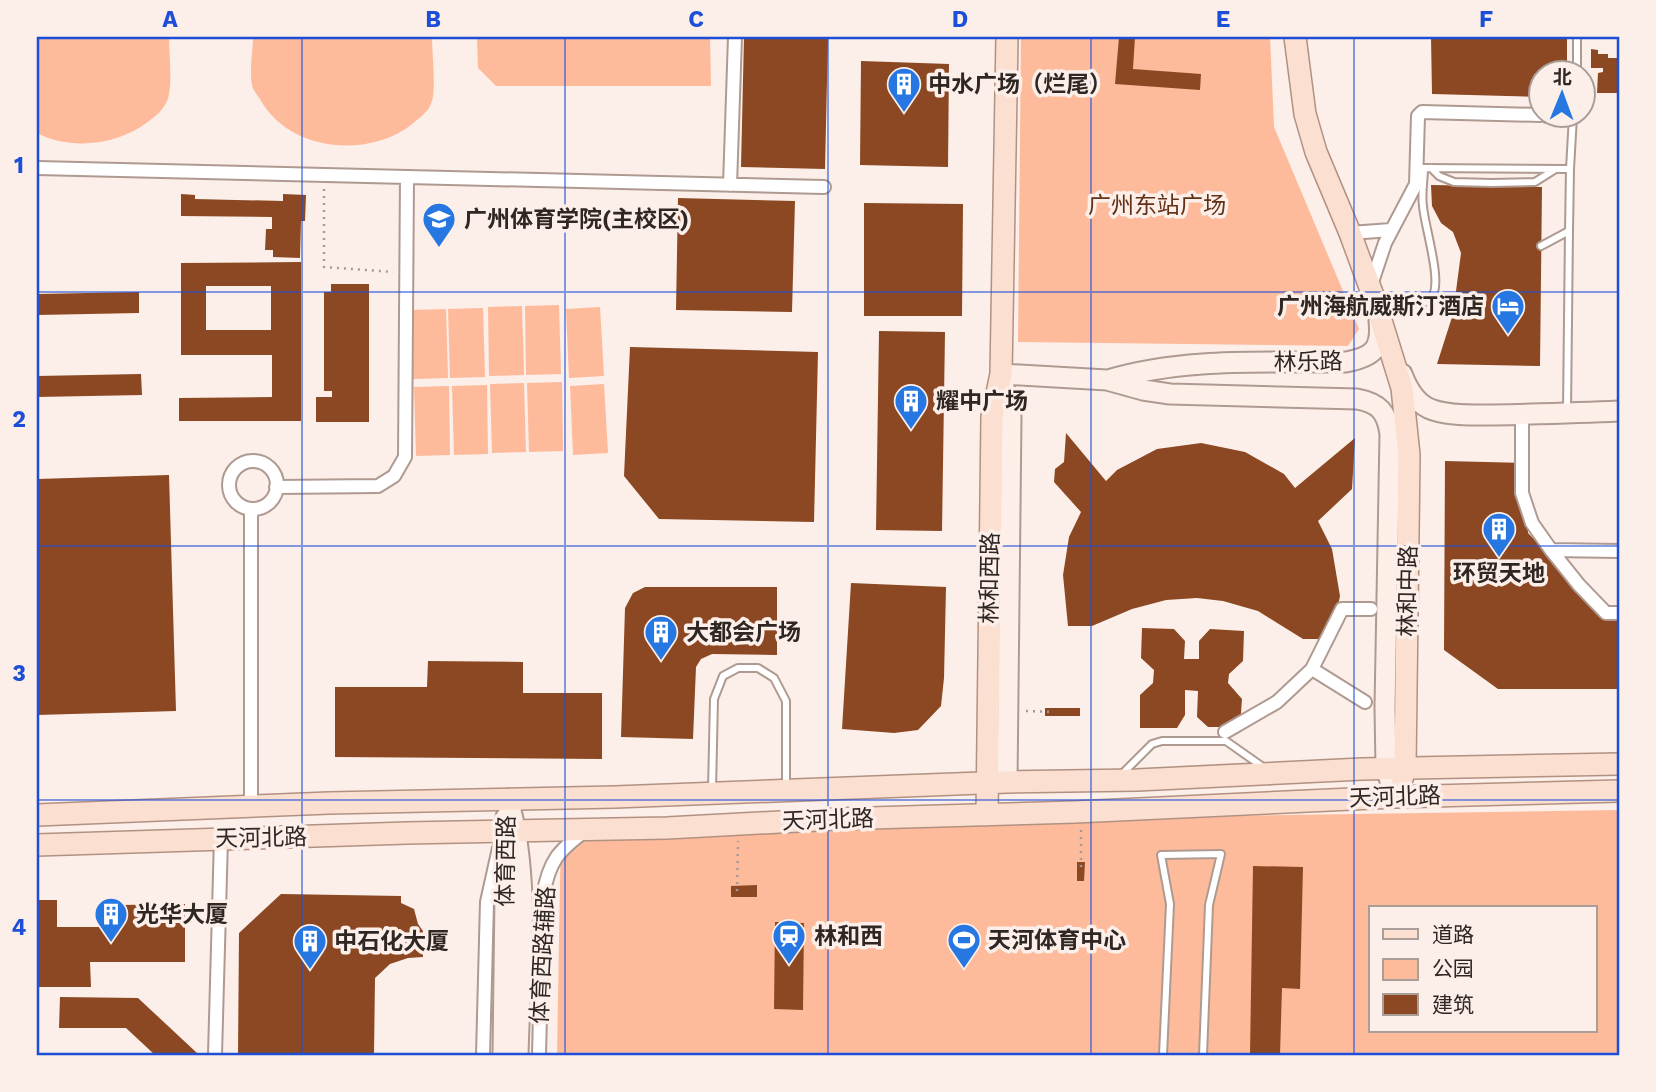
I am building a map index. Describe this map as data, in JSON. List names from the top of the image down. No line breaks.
{"streets":{"main road":["林和西路","林和中路","天河北路"],"street":["林乐路","体育西路","体育西路辅路"]},"crossings":[["林乐路","林和西路"],["林乐路","林和中路"],["林和西路","天河北路"],["林和中路","天河北路"],["天河北路","体育西路"],["天河北路","体育西路辅路"]],"parks":["广州东站广场"],"places":{"building":["中水广场（烂尾）","耀中广场","环贸天地","大都会广场","光华大厦","中石化大厦"],"school or university":["广州体育学院(主校区)"],"hotel":["广州海航威斯汀酒店"],"station":["林和西"],"sports":["天河体育中心"]},"legend":["道路","公园","建筑"],"north":"top","grid":{"columns":["A","B","C","D","E","F"],"rows":["1","2","3","4"]}}
